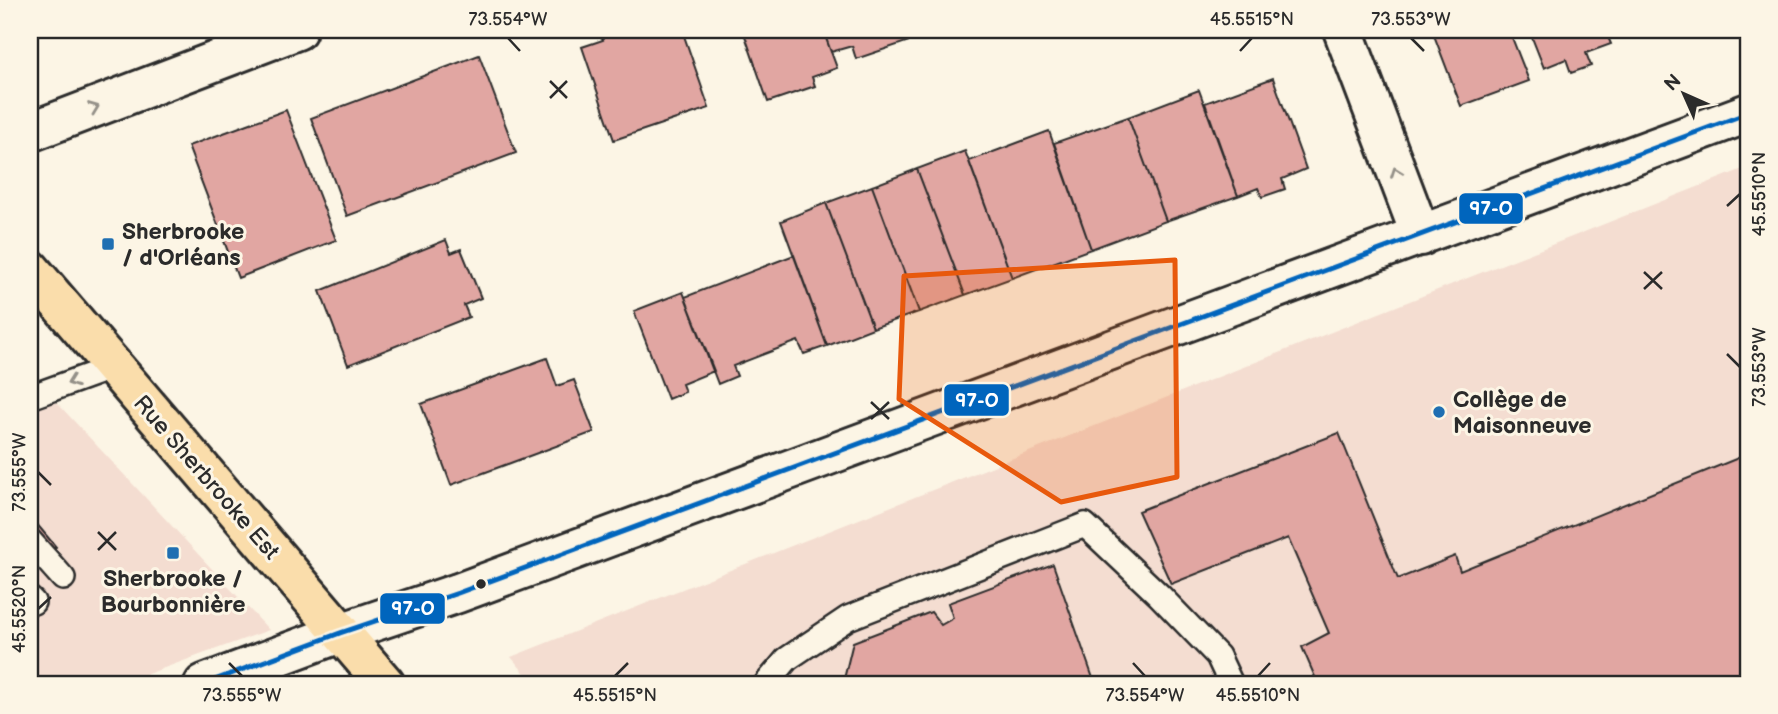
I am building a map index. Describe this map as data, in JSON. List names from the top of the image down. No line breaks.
{"streets":{"main road":["Rue Sherbrooke Est"]},"places":{"transit":["Sherbrooke / d'Orléans","Sherbrooke / Bourbonnière"],"other":["Collège de Maisonneuve"]},"lines":["transit line 97-O"],"north":"top left","coordinates":["73.554°W","45.5515°N","73.553°W","45.5510°N","73.555°W","45.5520°N"]}
